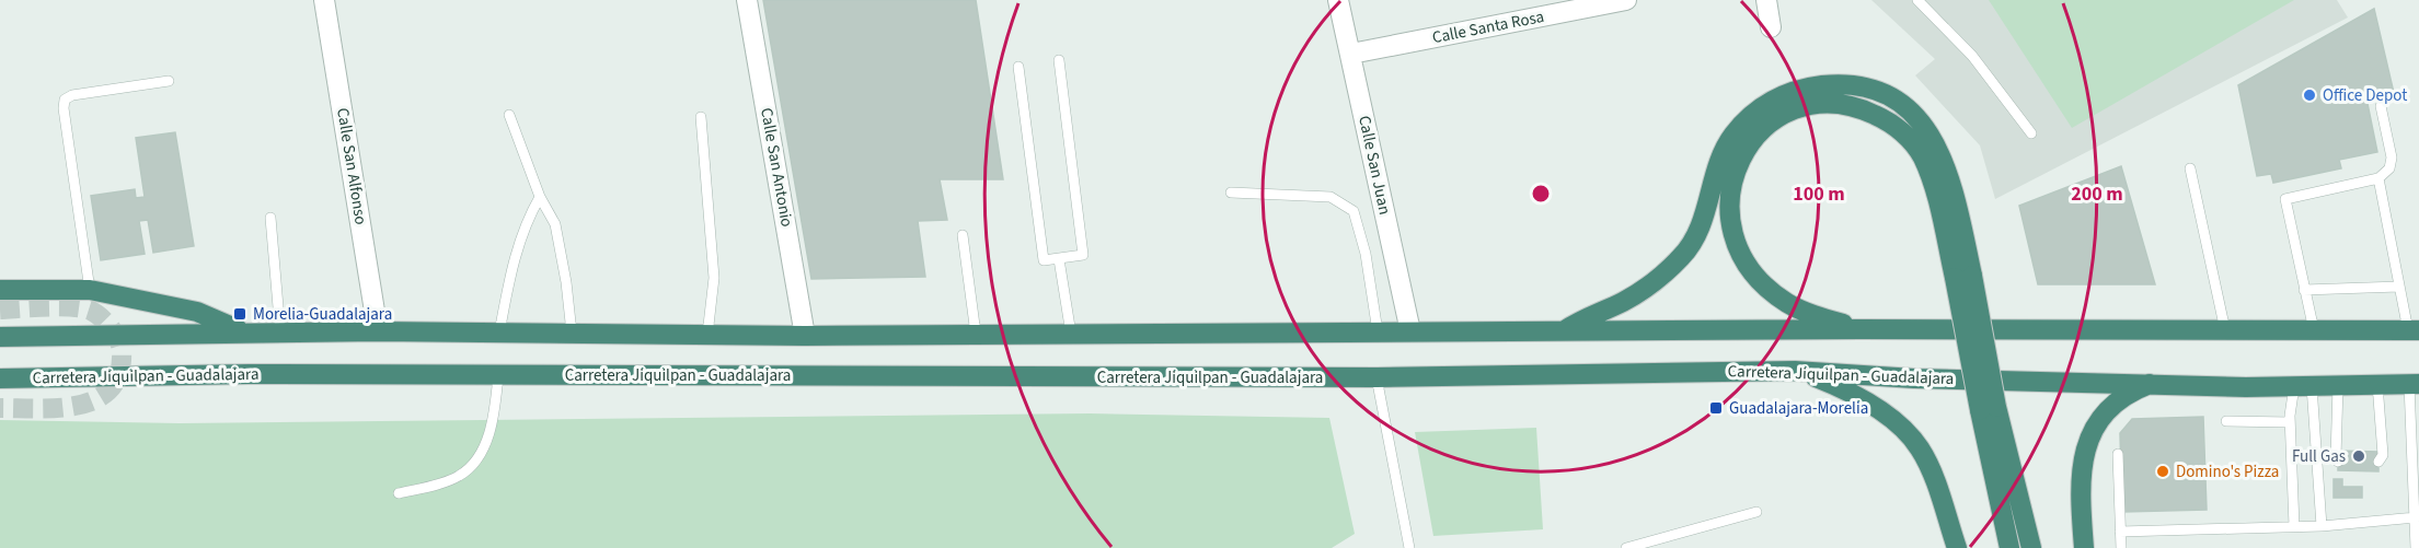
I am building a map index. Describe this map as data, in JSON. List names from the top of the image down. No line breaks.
{"streets":{"highway":["Carretera Jiquilpan - Guadalajara"],"street":["Calle Santa Rosa","Calle San Juan","Calle San Alfonso","Calle San Antonio"]},"crossings":[["Calle Santa Rosa","Calle San Juan"]],"places":{"other":["Office Depot","Full Gas","Domino's Pizza"],"transit":["Morelia-Guadalajara","Guadalajara-Morelia"]},"rings":["100 m","200 m"]}
